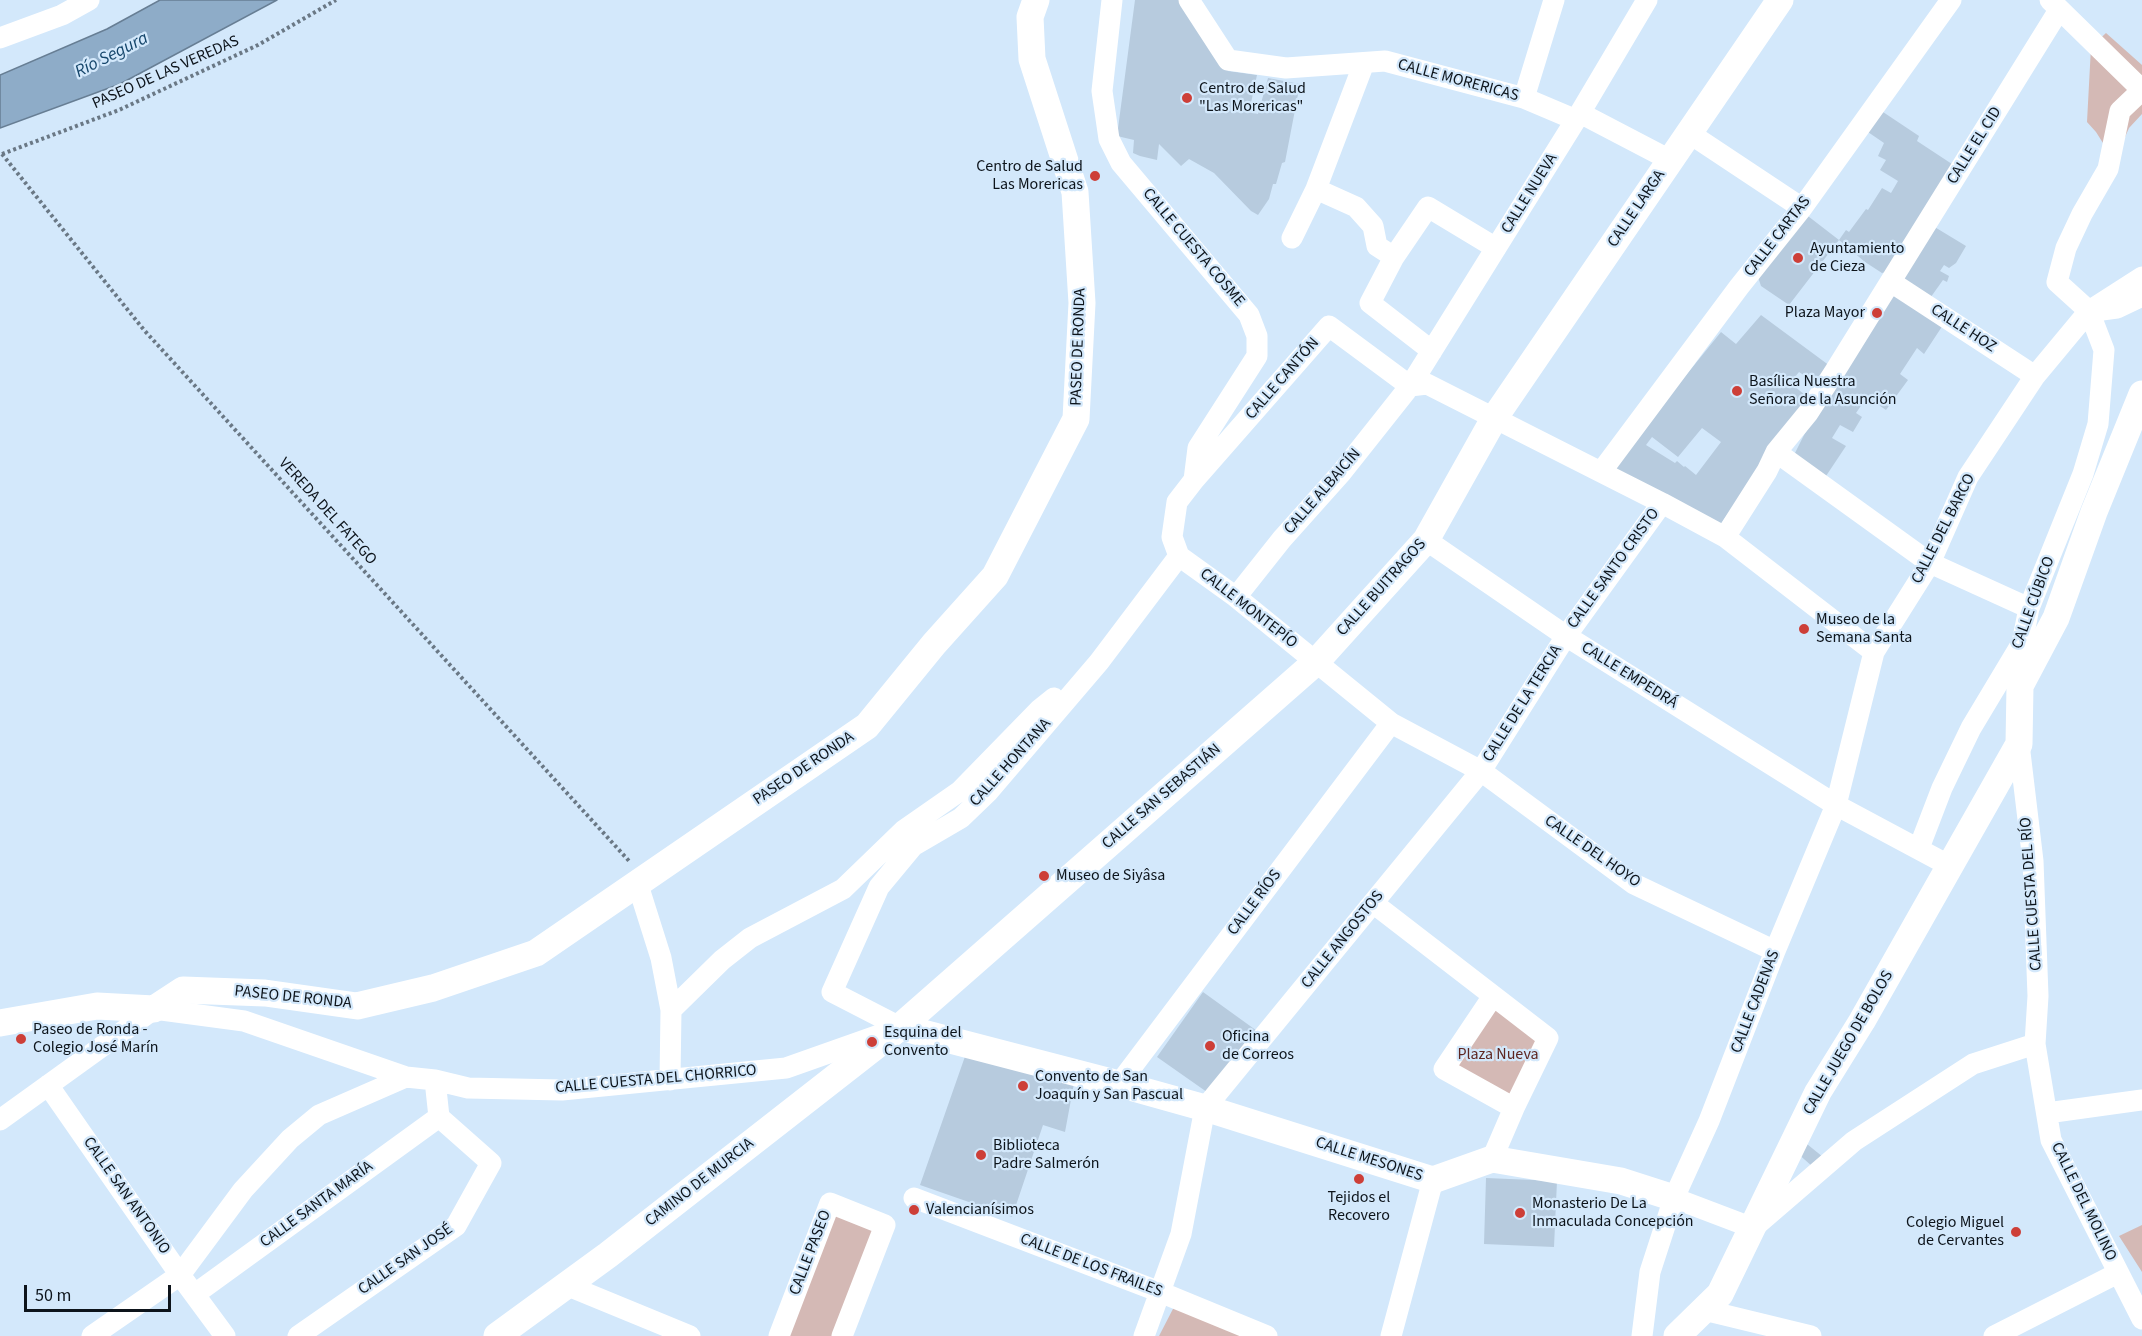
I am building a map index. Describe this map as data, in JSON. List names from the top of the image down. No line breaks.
{"streets":{"main road":["CALLE LARGA","PASEO DE RONDA","CALLE BUITRAGOS","CALLE SAN SEBASTIÁN","CALLE JUEGO DE BOLOS","CALLE MESONES","CAMINO DE MURCIA"],"street":["CALLE MORERICAS","CALLE EL CID","CALLE NUEVA","CALLE CARTAS","CALLE CUESTA COSME","CALLE HOZ","CALLE CANTÓN","CALLE ALBAICÍN","CALLE DEL BARCO","CALLE SANTO CRISTO","CALLE CÚBICO","CALLE MONTEPÍO","CALLE EMPEDRÁ","CALLE DE LA TERCIA","CALLE HONTANA","CALLE DEL HOYO","CALLE CUESTA DEL RÍO","CALLE RÍOS","CALLE ANGOSTOS","CALLE CADENAS","CALLE CUESTA DEL CHORRICO","CALLE SAN ANTONIO","CALLE DEL MOLINO","CALLE SANTA MARÍA","CALLE PASEO","CALLE SAN JOSÉ","CALLE DE LOS FRAILES"],"path":["PASEO DE LAS VEREDAS","VEREDA DEL FATEGO"]},"crossings":[["PASEO DE LAS VEREDAS","VEREDA DEL FATEGO"],["CALLE MORERICAS","CALLE NUEVA"],["CALLE MORERICAS","CALLE LARGA"],["CALLE EL CID","CALLE HOZ"],["CALLE NUEVA","CALLE CANTÓN"],["CALLE NUEVA","CALLE ALBAICÍN"],["CALLE LARGA","CALLE BUITRAGOS"],["CALLE CUESTA COSME","CALLE CANTÓN"],["CALLE CUESTA COSME","CALLE MONTEPÍO"],["CALLE CUESTA COSME","CALLE HONTANA"],["CALLE HOZ","CALLE DEL BARCO"],["PASEO DE RONDA","VEREDA DEL FATEGO"],["PASEO DE RONDA","CALLE CUESTA DEL CHORRICO"],["CALLE CANTÓN","CALLE ALBAICÍN"],["CALLE ALBAICÍN","CALLE MONTEPÍO"],["CALLE DEL BARCO","CALLE CÚBICO"],["CALLE DEL BARCO","CALLE EMPEDRÁ"],["CALLE DEL BARCO","CALLE CADENAS"],["CALLE SANTO CRISTO","CALLE EMPEDRÁ"],["CALLE SANTO CRISTO","CALLE DE LA TERCIA"],["CALLE BUITRAGOS","CALLE MONTEPÍO"],["CALLE BUITRAGOS","CALLE EMPEDRÁ"],["CALLE BUITRAGOS","CALLE SAN SEBASTIÁN"],["CALLE CÚBICO","CALLE EMPEDRÁ"],["CALLE MONTEPÍO","CALLE HONTANA"],["CALLE MONTEPÍO","CALLE SAN SEBASTIÁN"],["CALLE MONTEPÍO","CALLE DEL HOYO"],["CALLE MONTEPÍO","CALLE RÍOS"],["CALLE EMPEDRÁ","CALLE DE LA TERCIA"],["CALLE EMPEDRÁ","CALLE CADENAS"],["CALLE EMPEDRÁ","CALLE JUEGO DE BOLOS"],["CALLE DE LA TERCIA","CALLE DEL HOYO"],["CALLE DE LA TERCIA","CALLE ANGOSTOS"],["CALLE HONTANA","CALLE SAN SEBASTIÁN"],["CALLE HONTANA","CALLE CUESTA DEL CHORRICO"],["CALLE HONTANA","CALLE MESONES"],["CALLE HONTANA","CAMINO DE MURCIA"],["CALLE SAN SEBASTIÁN","CALLE CUESTA DEL CHORRICO"],["CALLE SAN SEBASTIÁN","CALLE MESONES"],["CALLE SAN SEBASTIÁN","CAMINO DE MURCIA"],["CALLE DEL HOYO","CALLE RÍOS"],["CALLE DEL HOYO","CALLE ANGOSTOS"],["CALLE DEL HOYO","CALLE CADENAS"],["CALLE CUESTA DEL RÍO","CALLE JUEGO DE BOLOS"],["CALLE CUESTA DEL RÍO","CALLE DEL MOLINO"],["CALLE RÍOS","CALLE MESONES"],["CALLE ANGOSTOS","CALLE MESONES"],["CALLE CADENAS","CALLE MESONES"],["CALLE CUESTA DEL CHORRICO","CALLE MESONES"],["CALLE CUESTA DEL CHORRICO","CAMINO DE MURCIA"],["CALLE MESONES","CAMINO DE MURCIA"],["CALLE SAN ANTONIO","CALLE SANTA MARÍA"],["CALLE SANTA MARÍA","CALLE SAN JOSÉ"]],"water":["Río Segura"],"parks":["Plaza Nueva"],"places":["Centro de Salud \"Las Morericas\"","Centro de Salud Las Morericas","Ayuntamiento de Cieza","Plaza Mayor","Basílica Nuestra Señora de la Asunción","Museo de la Semana Santa","Museo de Siyâsa","Paseo de Ronda - Colegio José Marín","Esquina del Convento","Oficina de Correos","Convento de San Joaquín y San Pascual","Biblioteca Padre Salmerón","Tejidos el Recovero","Valencianísimos","Monasterio De La Inmaculada Concepción","Colegio Miguel de Cervantes"],"scale_bar":"50 m"}
